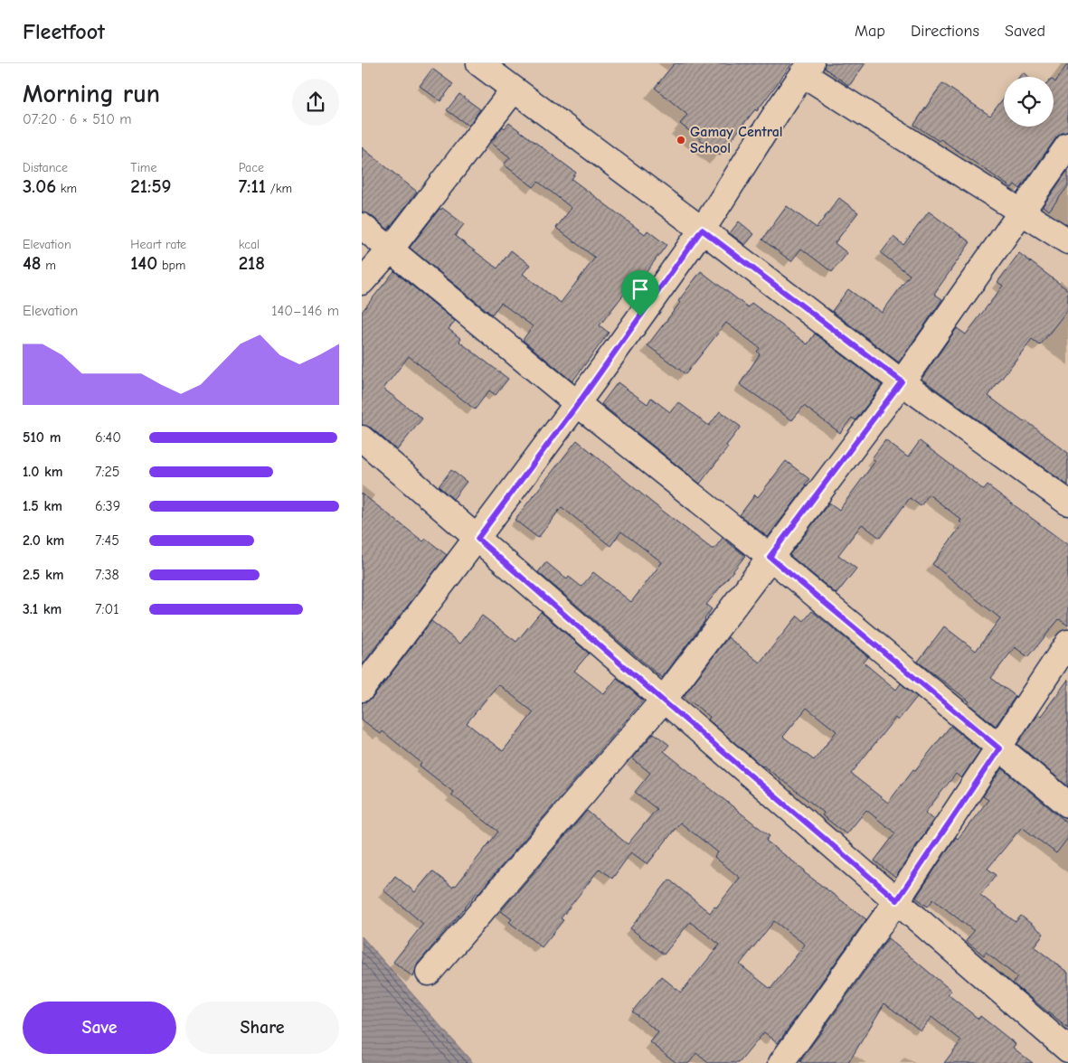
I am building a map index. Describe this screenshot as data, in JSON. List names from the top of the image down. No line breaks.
{"places":["Gamay Central School"],"page":{"header":"Fleetfoot","nav":["Map","Directions","Saved"],"heading":["Morning run","07:20 · 6 × 510 m"],"stats":[["Distance","3.06 km"],["Time","21:59"],["Pace","7:11 /km"],["Elevation","48 m"],["Heart rate","140 bpm"],["kcal","218"]],"chart":["Elevation","140–146 m"],"list":[{"name":"510 m","note":"6:40"},{"name":"1.0 km","note":"7:25"},{"name":"1.5 km","note":"6:39"},{"name":"2.0 km","note":"7:45"},{"name":"2.5 km","note":"7:38"},{"name":"3.1 km","note":"7:01"}],"buttons":["Save","Share"]}}
